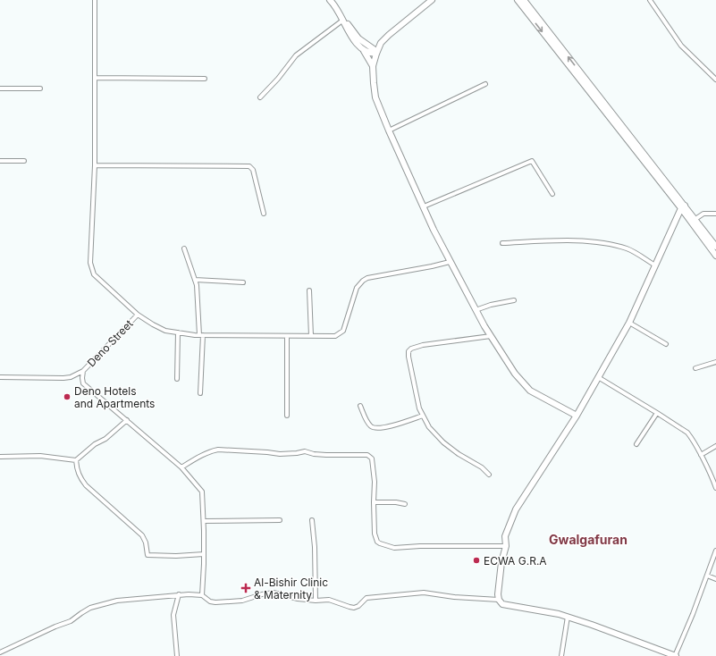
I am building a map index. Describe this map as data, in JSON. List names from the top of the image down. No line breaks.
{"streets":{"street":["Deno Street"]},"districts":["Gwalgafuran"],"places":{"other":["Deno Hotels and Apartments","ECWA G.R.A"],"health":["Al-Bishir Clinic & Maternity"]}}
